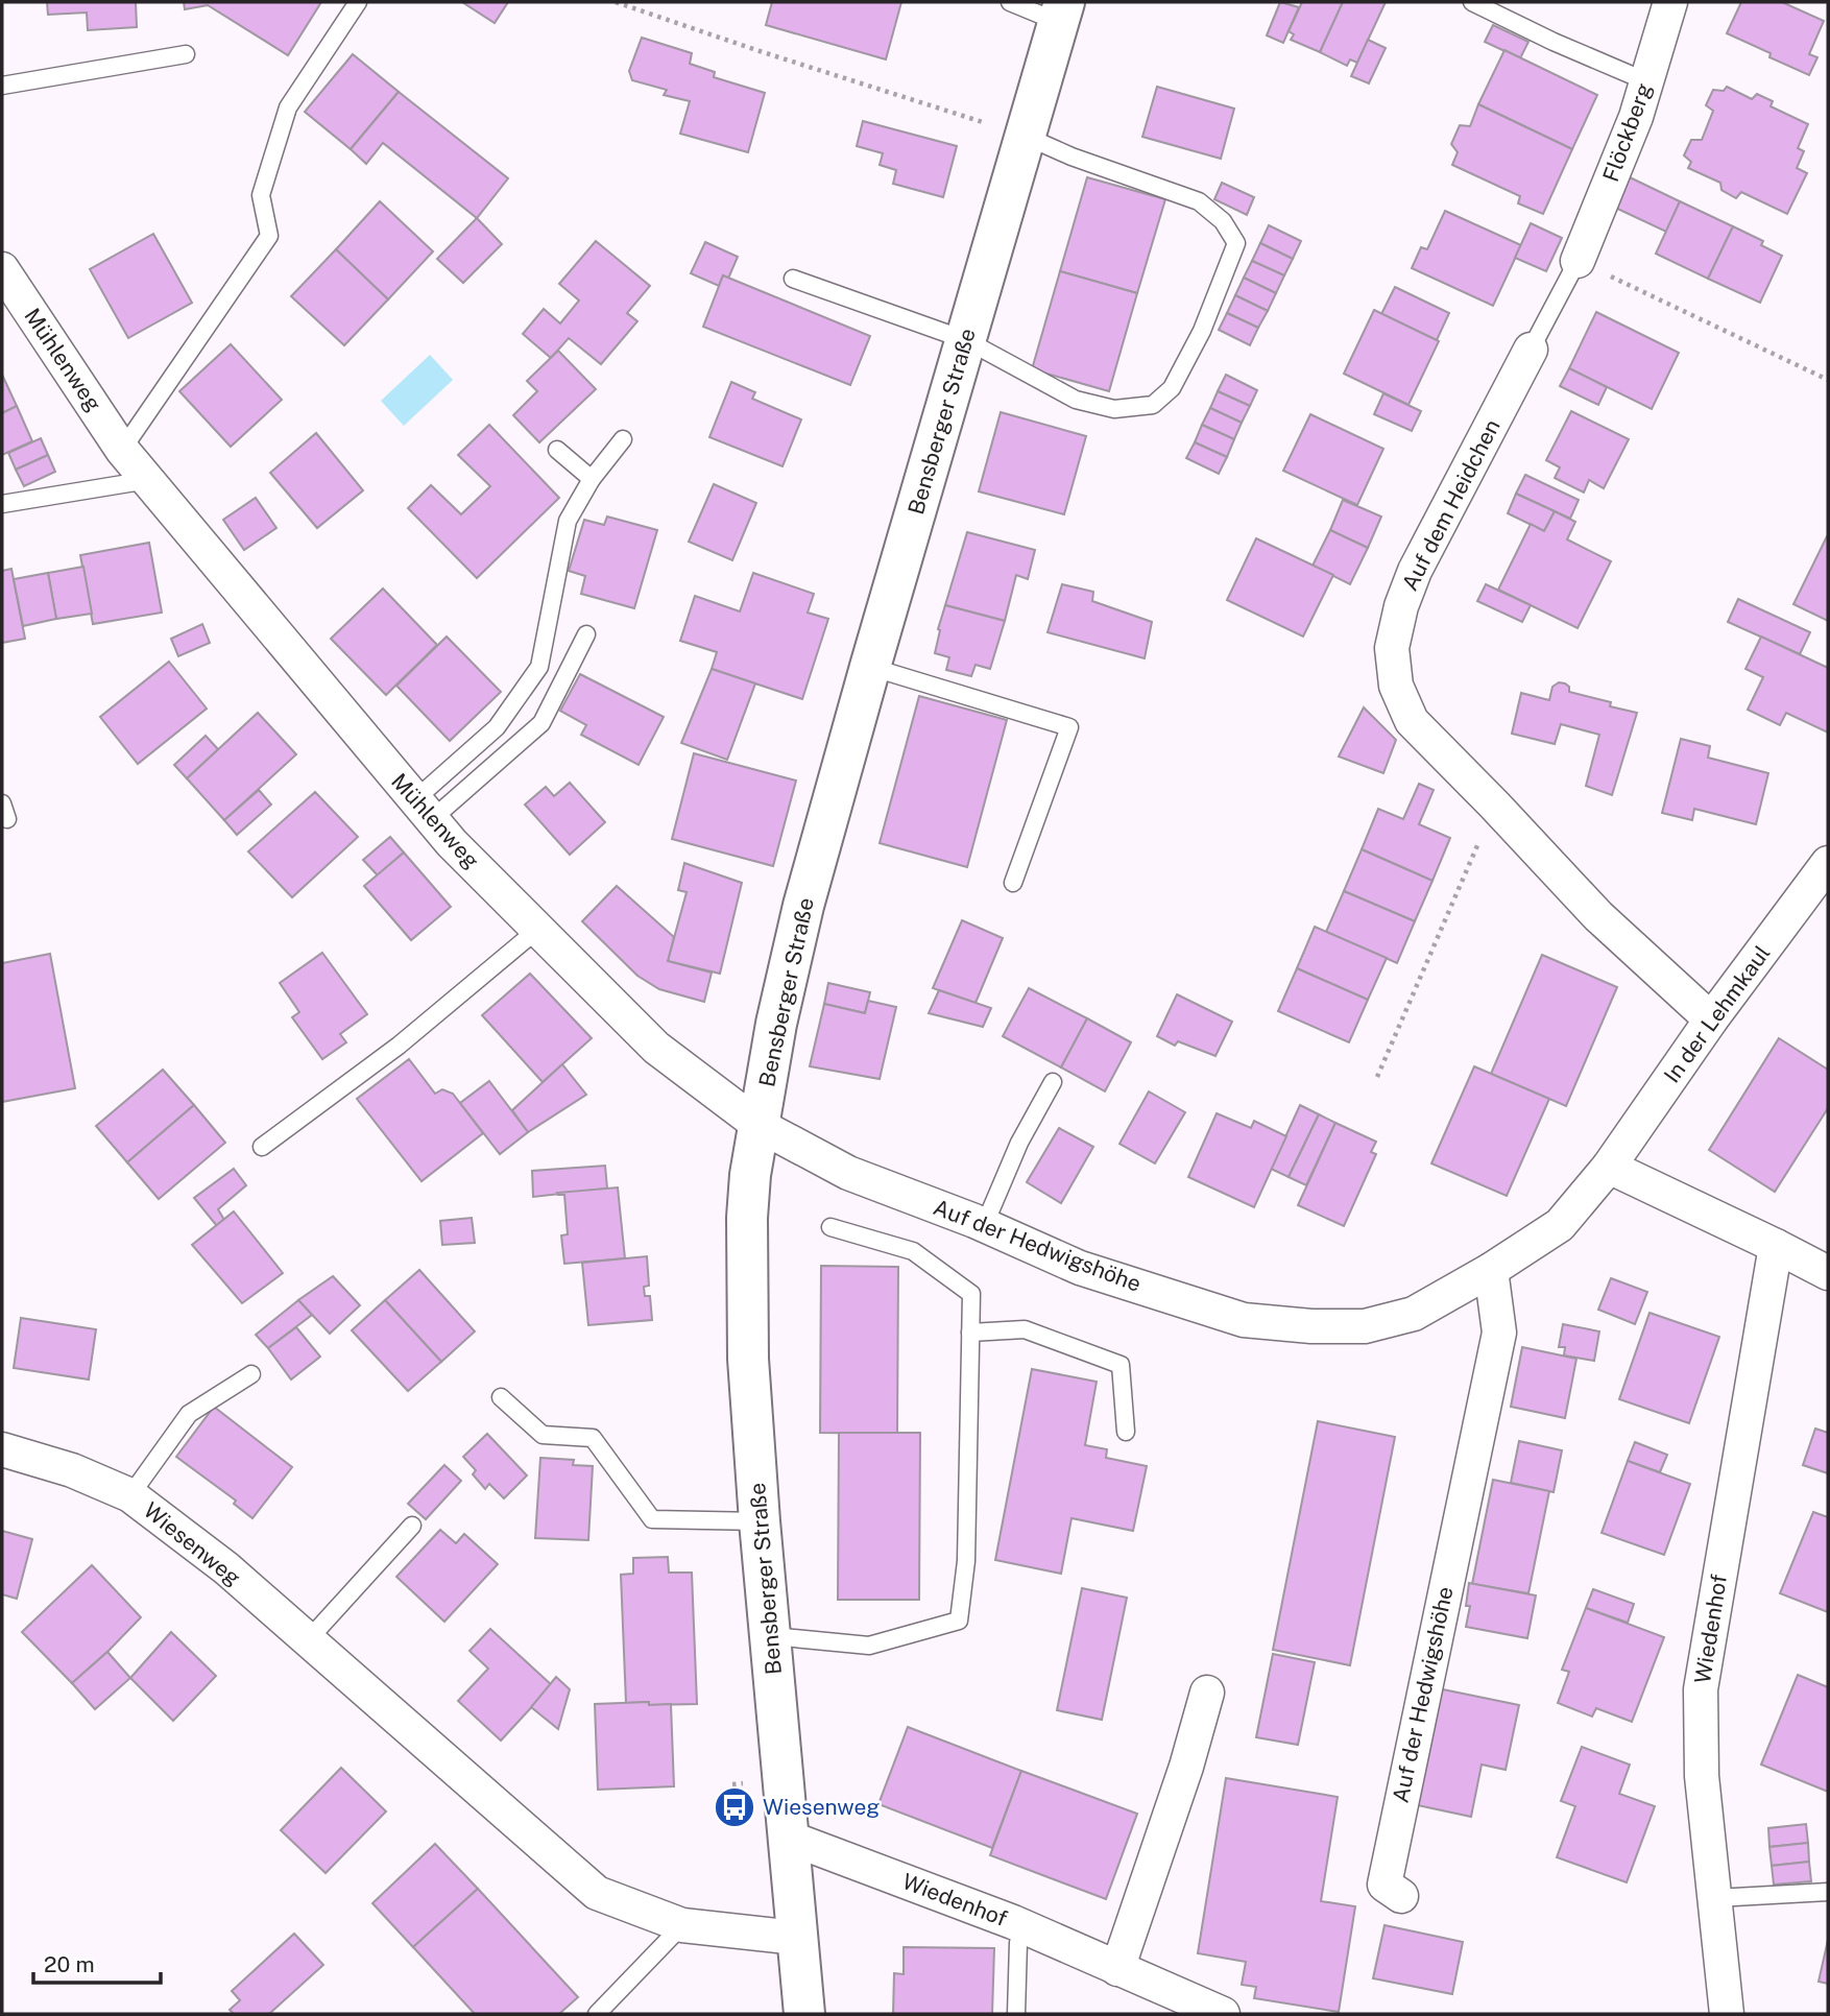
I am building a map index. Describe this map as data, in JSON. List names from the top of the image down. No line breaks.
{"streets":{"main road":["Bensberger Straße"],"street":["Flöckberg","Mühlenweg","Auf dem Heidchen","In der Lehmkaul","Auf der Hedwigshöhe","Wiesenweg","Wiedenhof"]},"crossings":[["Mühlenweg","Bensberger Straße"],["Mühlenweg","Auf der Hedwigshöhe"],["Bensberger Straße","Auf der Hedwigshöhe"],["Bensberger Straße","Wiesenweg"],["Bensberger Straße","Wiedenhof"],["Auf dem Heidchen","In der Lehmkaul"],["In der Lehmkaul","Auf der Hedwigshöhe"]],"places":{"bus stop":["Wiesenweg"]},"scale_bar":"20 m"}
